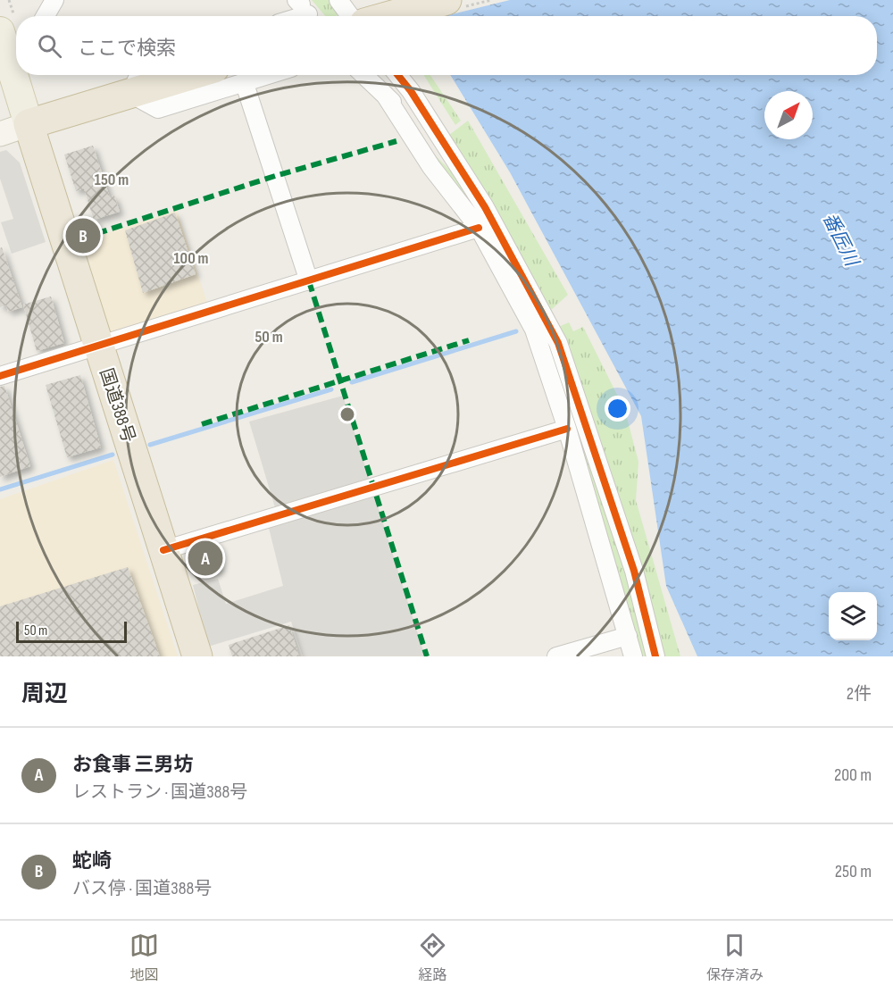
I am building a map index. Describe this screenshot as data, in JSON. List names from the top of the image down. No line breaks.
{"streets":{"highway":["国道388号"]},"water":["番匠川"],"scale_bar":"50 m","north":"top right","page":{"search":"ここで検索","pins":["B","A"],"scale":"50 m","heading":["周辺","2件"],"list":[{"mark":"A","name":"お食事 三男坊","note":"レストラン · 国道388号","value":"200 m"},{"mark":"B","name":"蛇崎","note":"バス停 · 国道388号","value":"250 m"}],"nav":["地図","経路","保存済み"]},"rings":["150 m","100 m","50 m"]}
